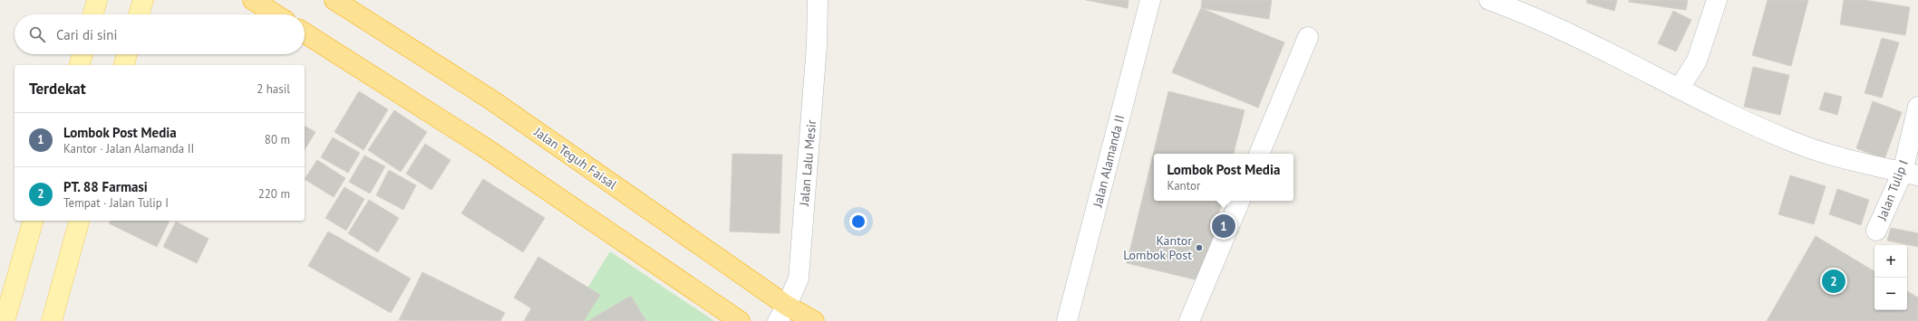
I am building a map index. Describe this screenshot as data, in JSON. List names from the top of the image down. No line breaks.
{"streets":{"highway":["Jalan Teguh Faisal"],"street":["Jalan Alamanda II","Jalan Lalu Mesir","Jalan Tulip I"]},"crossings":[["Jalan Teguh Faisal","Jalan Lalu Mesir"]],"places":["Kantor Lombok Post"],"page":{"search":"Cari di sini","heading":["Terdekat","2 hasil"],"list":[{"mark":"1","name":"Lombok Post Media","note":"Kantor · Jalan Alamanda II","value":"80 m"},{"mark":"2","name":"PT. 88 Farmasi","note":"Tempat · Jalan Tulip I","value":"220 m"}],"popup":["Lombok Post Media","Kantor"],"pins":["1","2"],"map_buttons":["+","−"]}}
